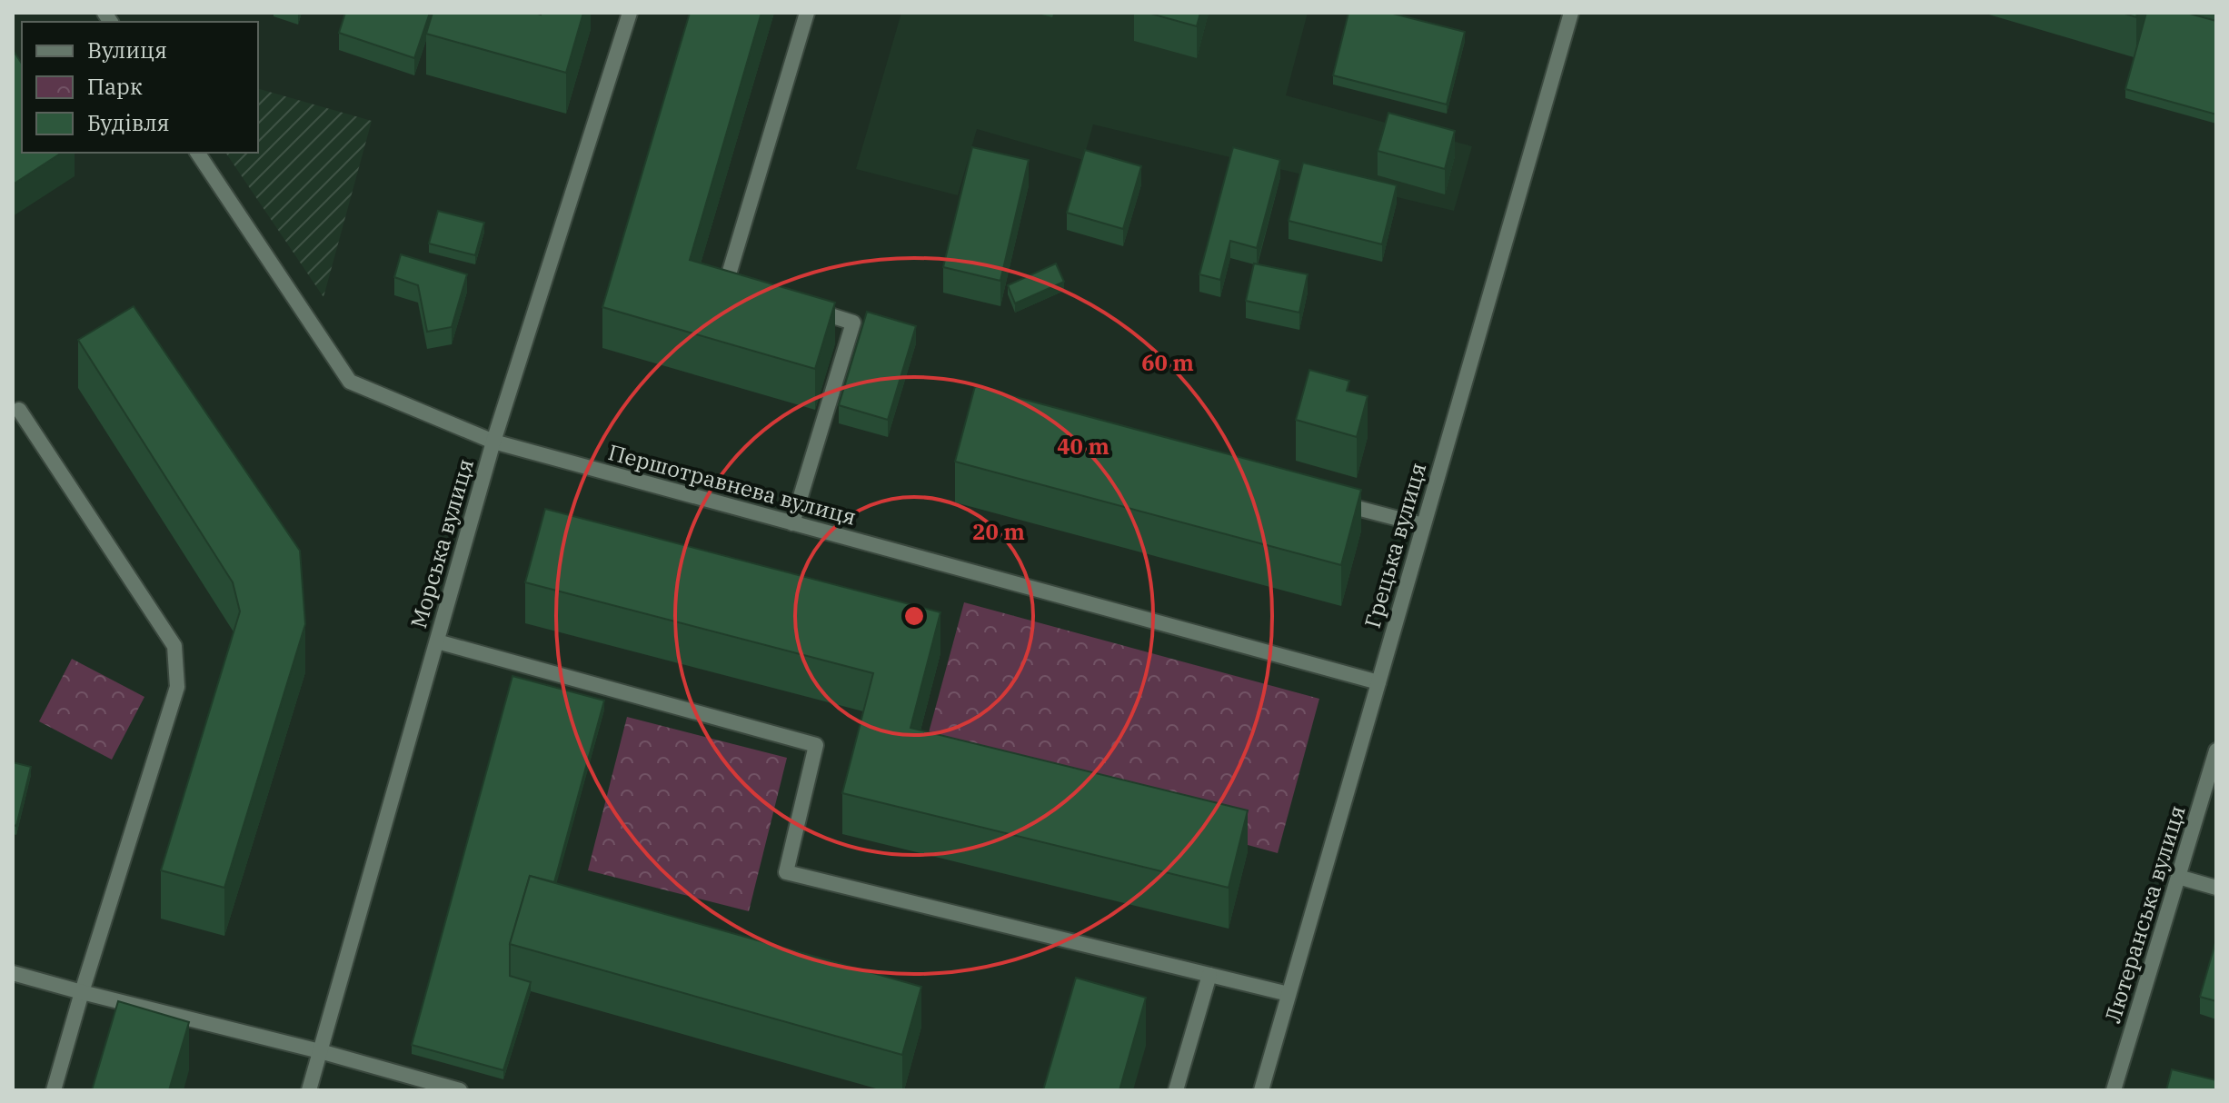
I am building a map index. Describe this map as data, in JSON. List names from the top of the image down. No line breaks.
{"streets":{"street":["Першотравнева вулиця","Морська вулиця","Грецька вулиця","Лютеранська вулиця"]},"crossings":[["Першотравнева вулиця","Морська вулиця"],["Першотравнева вулиця","Грецька вулиця"]],"legend":["Вулиця","Парк","Будівля"],"rings":["60 m","40 m","20 m"]}
